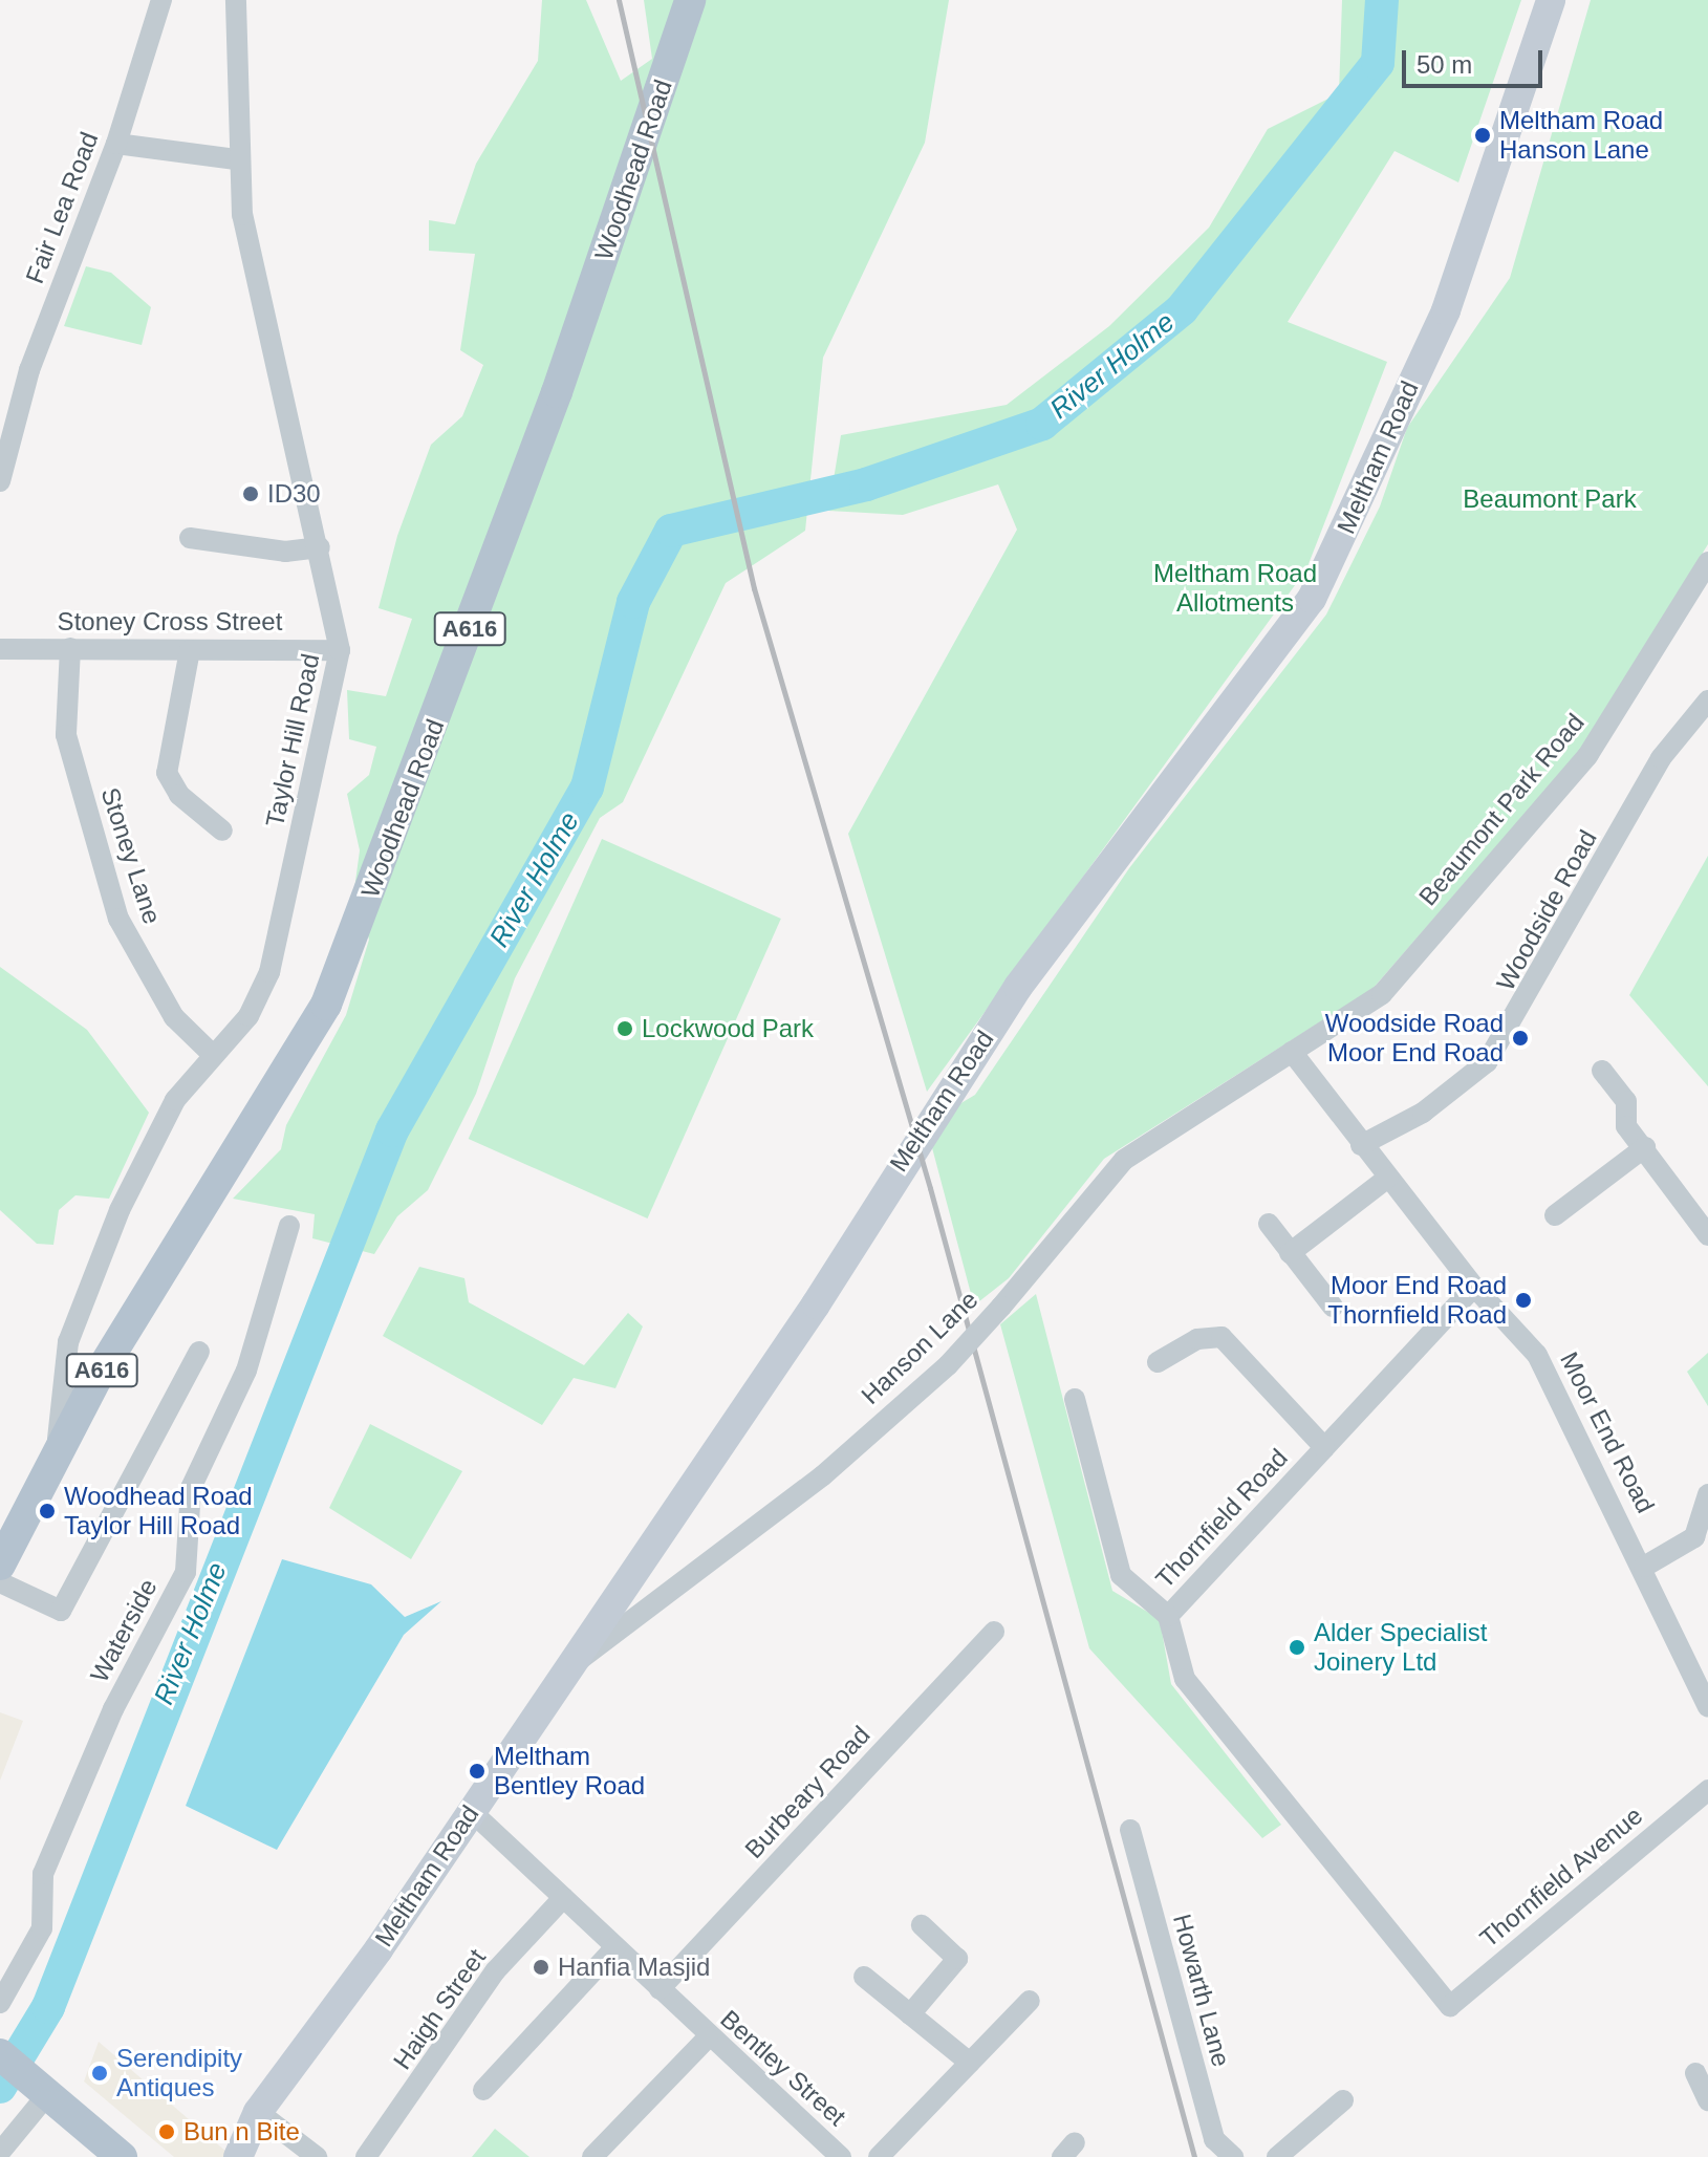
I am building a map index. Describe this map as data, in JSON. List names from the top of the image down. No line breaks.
{"streets":{"main road":["Woodhead Road","Meltham Road","A616"],"street":["Fair Lea Road","Stoney Cross Street","Taylor Hill Road","Beaumont Park Road","Stoney Lane","Woodside Road","Hanson Lane","Moor End Road","Thornfield Road","Waterside","Burbeary Road","Thornfield Avenue","Howarth Lane","Haigh Street","Bentley Street"]},"crossings":[["Woodhead Road","Taylor Hill Road"],["Meltham Road","Hanson Lane"],["Meltham Road","Bentley Street"],["Stoney Cross Street","Taylor Hill Road"],["Stoney Cross Street","Stoney Lane"],["Taylor Hill Road","Stoney Lane"],["Beaumont Park Road","Hanson Lane"],["Beaumont Park Road","Moor End Road"],["Woodside Road","Moor End Road"],["Hanson Lane","Moor End Road"],["Moor End Road","Thornfield Road"],["Thornfield Road","Thornfield Avenue"],["Burbeary Road","Bentley Street"],["Haigh Street","Bentley Street"]],"water":["River Holme"],"parks":["Beaumont Park","Meltham Road Allotments"],"places":["Meltham Road Hanson Lane","ID30","Lockwood Park","Woodside Road Moor End Road","Moor End Road Thornfield Road","Woodhead Road Taylor Hill Road","Alder Specialist Joinery Ltd","Meltham Bentley Road","Hanfia Masjid","Serendipity Antiques","Bun n Bite"],"scale_bar":"50 m"}
